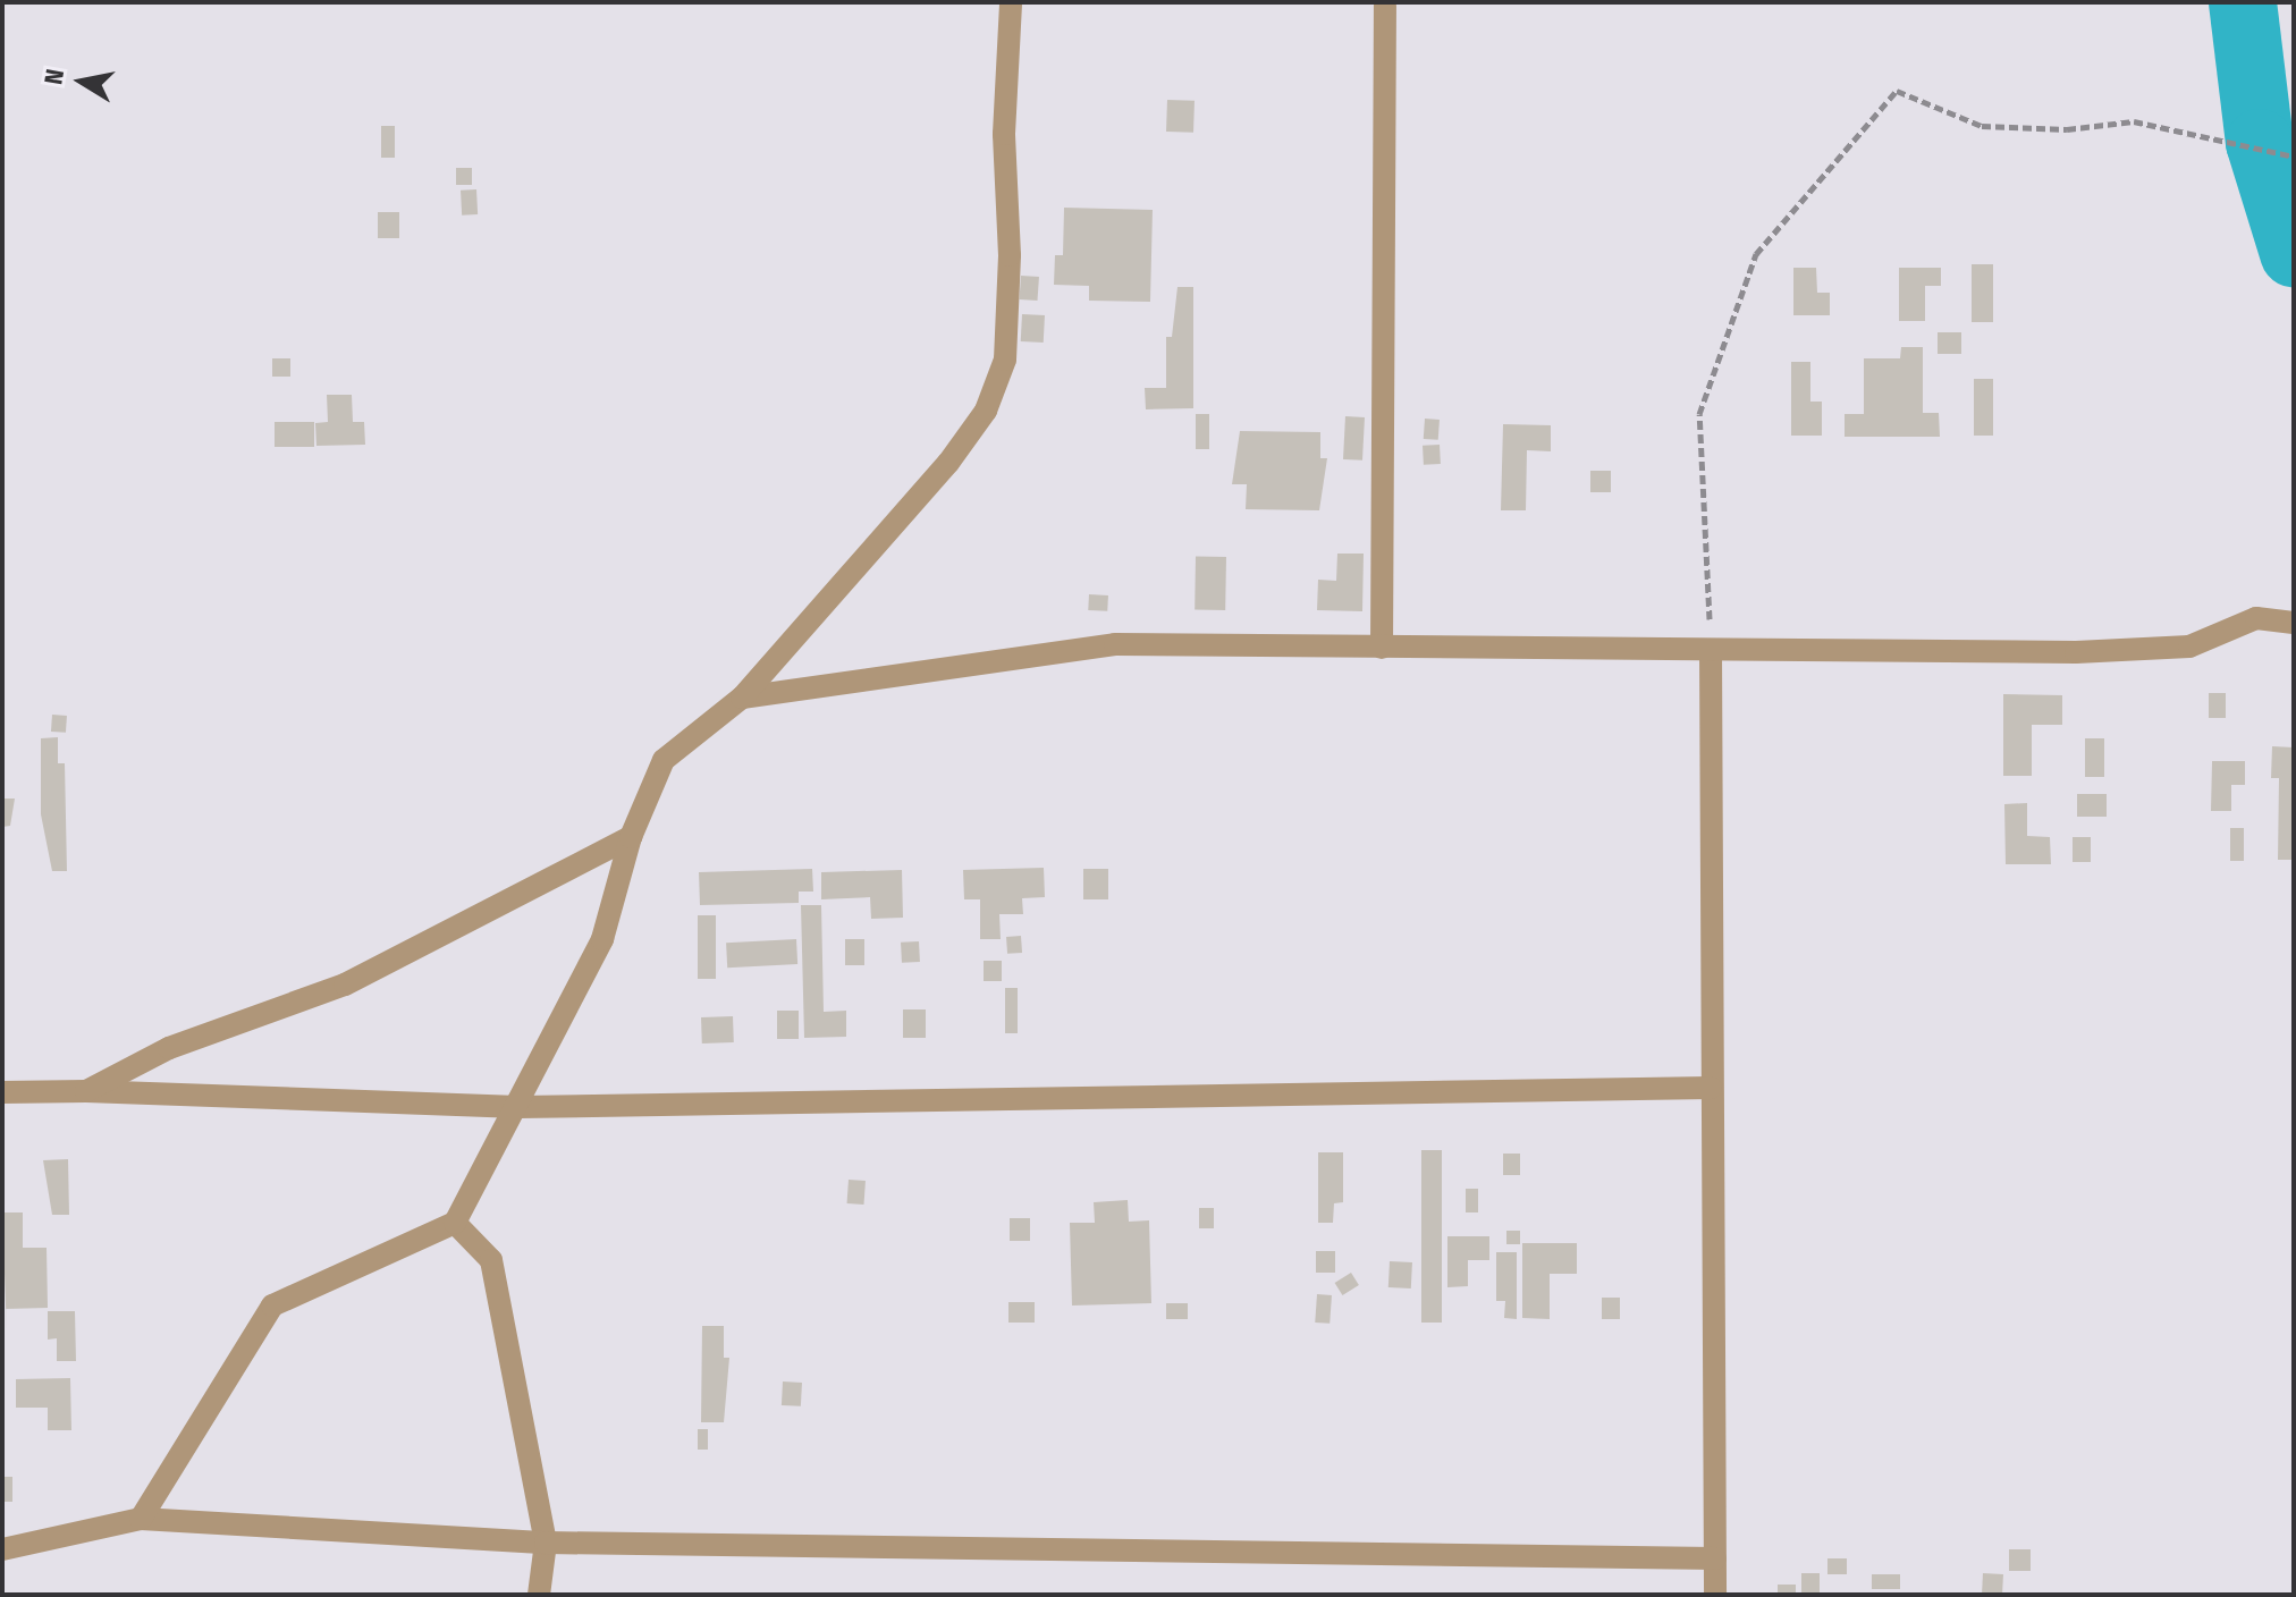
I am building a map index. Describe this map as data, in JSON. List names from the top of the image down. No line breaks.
{"north":"left"}
